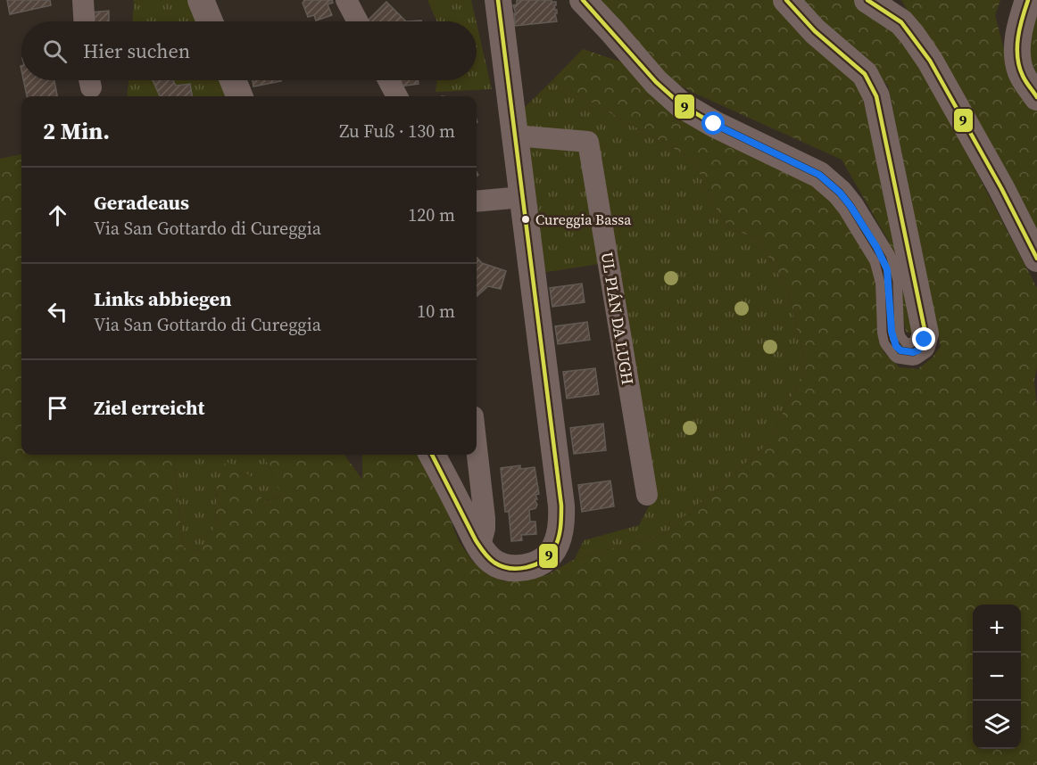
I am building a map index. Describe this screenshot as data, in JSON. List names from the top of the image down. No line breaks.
{"streets":{"street":["UL PIÁN DA LUGH"]},"places":["Cureggia Bassa"],"lines":["transit line 9"],"page":{"search":"Hier suchen","heading":["2 Min.","Zu Fuß · 130 m"],"list":[["Geradeaus","Via San Gottardo di Cureggia","120 m"],["Links abbiegen","Via San Gottardo di Cureggia","10 m"],"Ziel erreicht"],"map_buttons":["+","−"]}}
